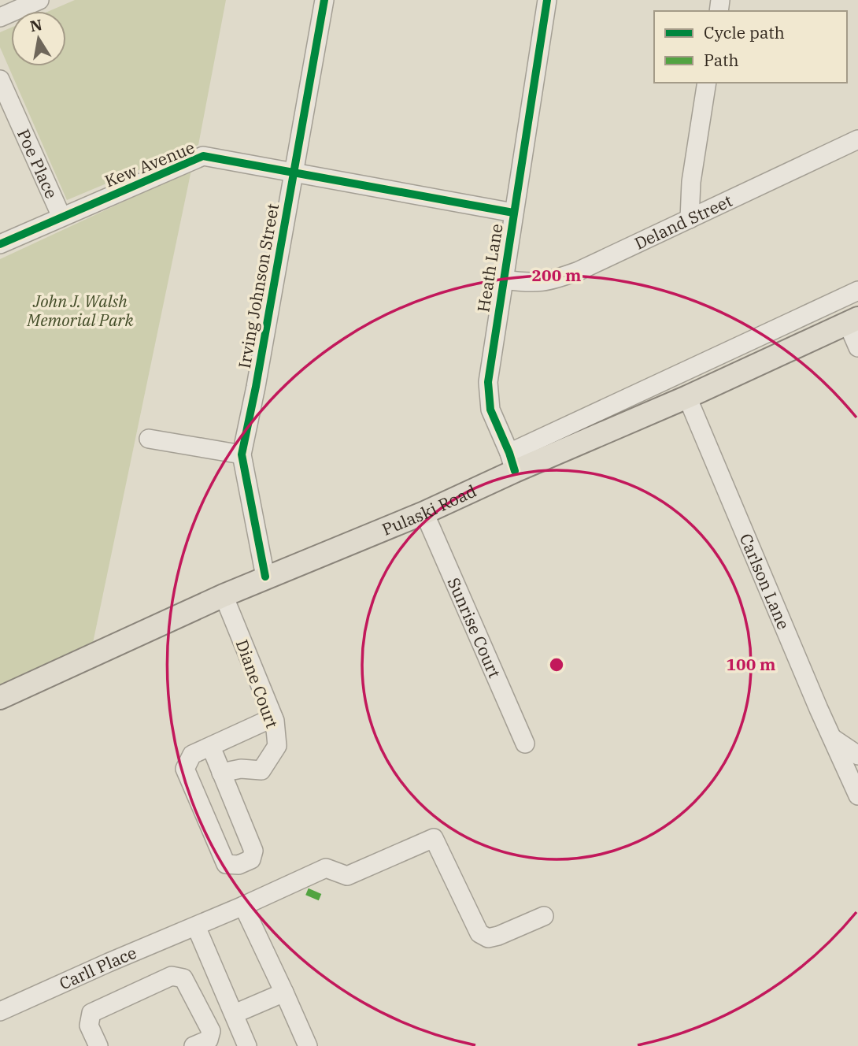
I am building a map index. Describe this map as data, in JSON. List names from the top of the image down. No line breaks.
{"streets":{"main road":["Pulaski Road"],"street":["Poe Place","Kew Avenue","Deland Street","Heath Lane","Irving Johnson Street","Carlson Lane","Sunrise Court","Diane Court","Carll Place"]},"crossings":[["Poe Place","Kew Avenue"],["Kew Avenue","Heath Lane"],["Kew Avenue","Irving Johnson Street"],["Deland Street","Heath Lane"],["Heath Lane","Pulaski Road"],["Irving Johnson Street","Pulaski Road"],["Pulaski Road","Carlson Lane"],["Pulaski Road","Sunrise Court"],["Pulaski Road","Diane Court"]],"parks":["John J. Walsh Memorial Park"],"legend":["Cycle path","Path"],"north":"top","rings":["200 m","100 m"]}
